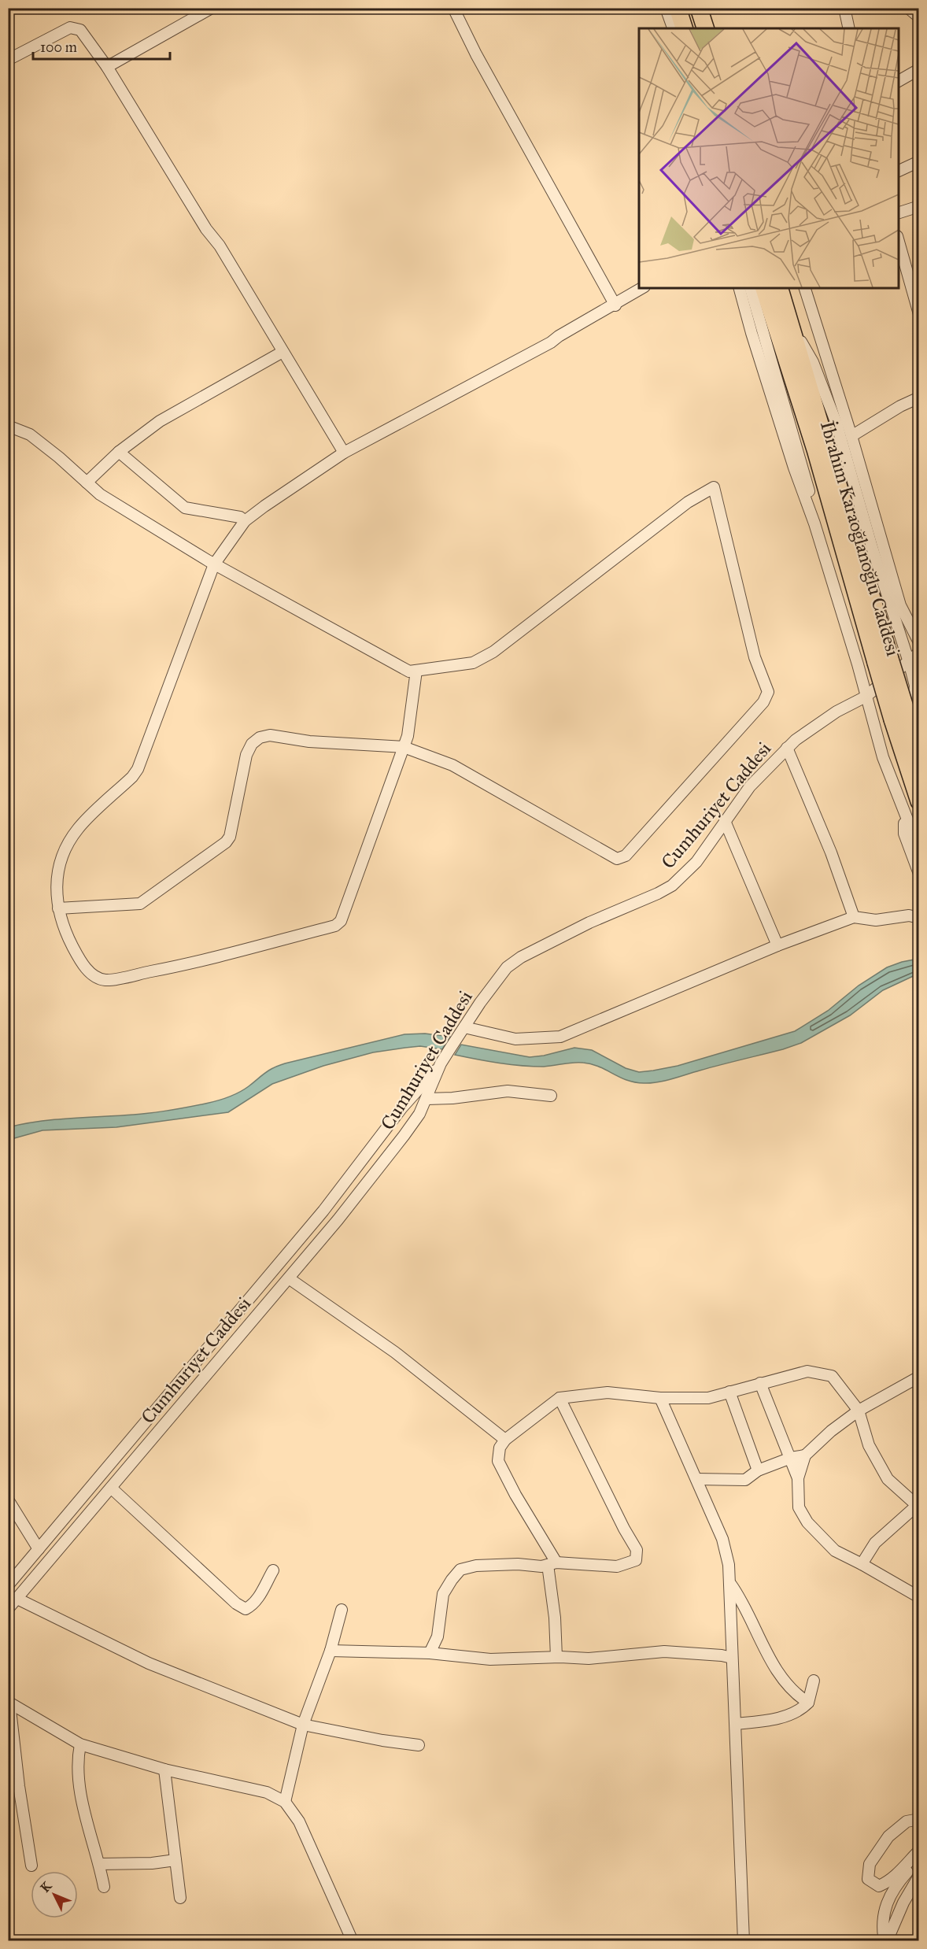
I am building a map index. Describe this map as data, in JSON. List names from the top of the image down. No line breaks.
{"streets":{"highway":["İbrahim Karaoğlanoğlu Caddesi"],"street":["Cumhuriyet Caddesi"]},"scale_bar":"100 m","north":"top left"}
